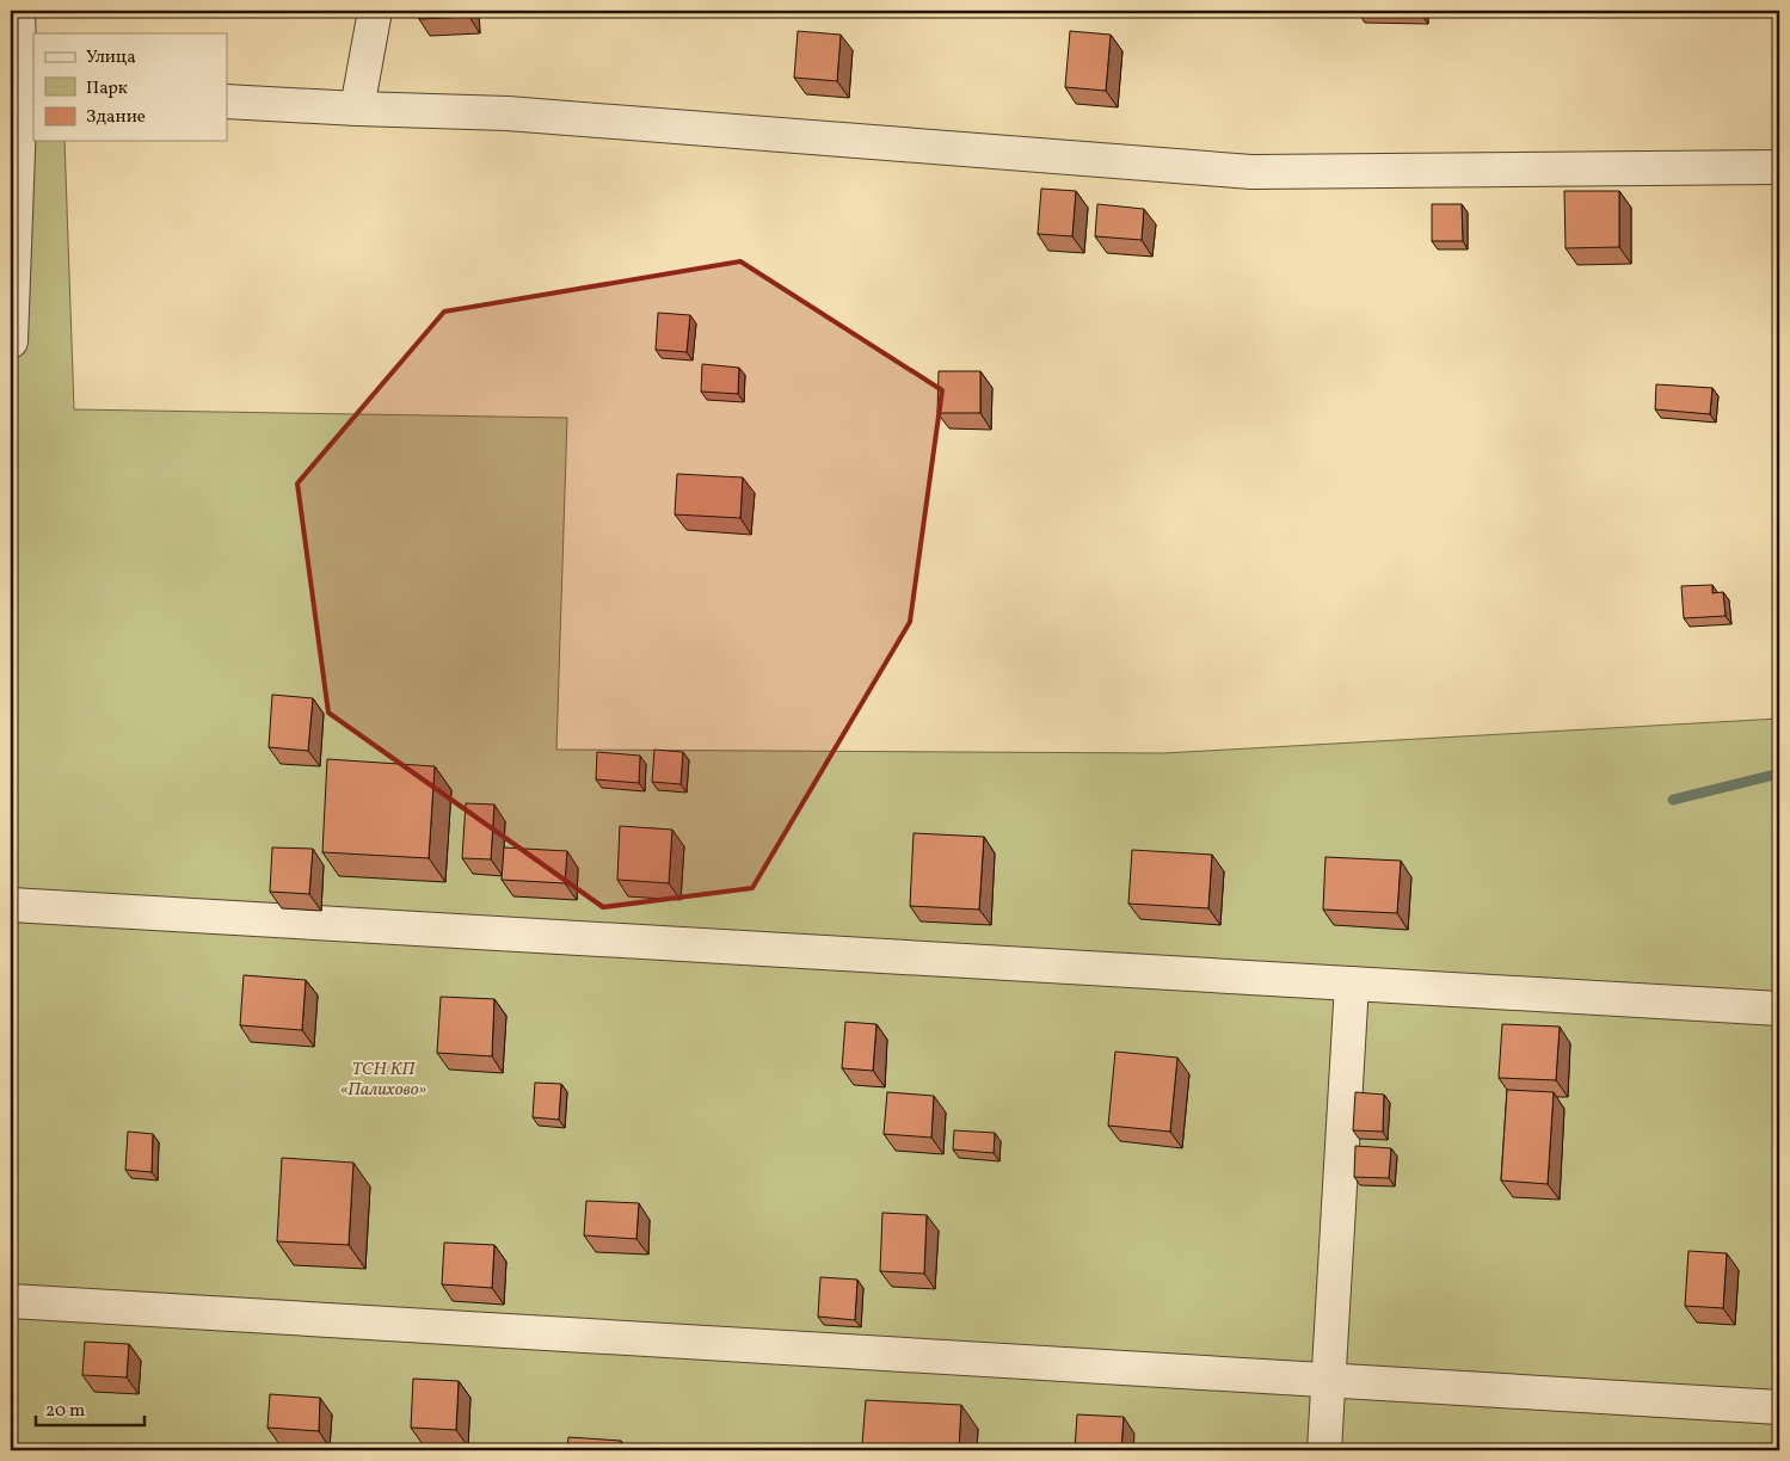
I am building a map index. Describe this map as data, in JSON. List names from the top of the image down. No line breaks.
{"parks":["ТСН КП «Палихово»"],"legend":["Улица","Парк","Здание"],"scale_bar":"20 m"}
